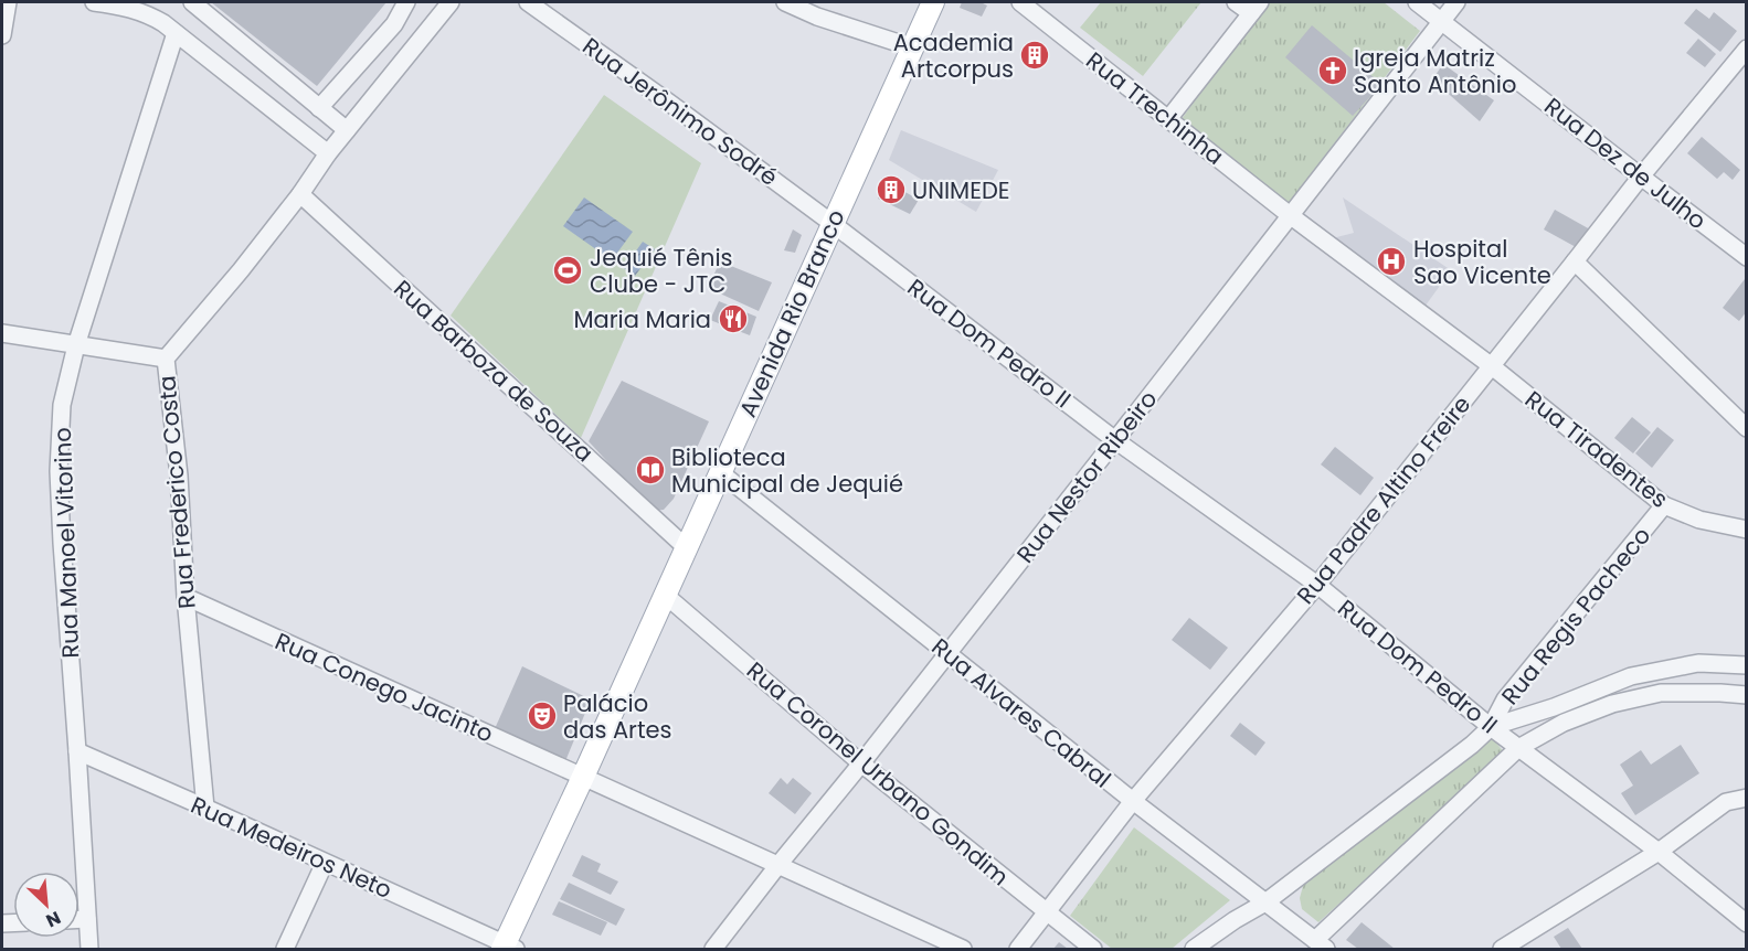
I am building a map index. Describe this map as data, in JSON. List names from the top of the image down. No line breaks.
{"streets":{"main road":["Avenida Rio Branco"],"street":["Rua Trechinha","Rua Jerônimo Sodré","Rua Dez de Julho","Rua Dom Pedro II","Rua Barboza de Souza","Rua Tiradentes","Rua Nestor Ribeiro","Rua Frederico Costa","Rua Padre Altino Freire","Rua Manoel Vitorino","Rua Regis Pacheco","Rua Conego Jacinto","Rua Alvares Cabral","Rua Coronel Urbano Gondim","Rua Medeiros Neto"]},"crossings":[["Rua Trechinha","Rua Tiradentes"],["Rua Trechinha","Rua Nestor Ribeiro"],["Rua Trechinha","Rua Padre Altino Freire"],["Rua Jerônimo Sodré","Avenida Rio Branco"],["Rua Jerônimo Sodré","Rua Dom Pedro II"],["Rua Dez de Julho","Rua Nestor Ribeiro"],["Rua Dez de Julho","Rua Padre Altino Freire"],["Avenida Rio Branco","Rua Dom Pedro II"],["Avenida Rio Branco","Rua Barboza de Souza"],["Avenida Rio Branco","Rua Conego Jacinto"],["Avenida Rio Branco","Rua Alvares Cabral"],["Avenida Rio Branco","Rua Coronel Urbano Gondim"],["Avenida Rio Branco","Rua Medeiros Neto"],["Rua Dom Pedro II","Rua Nestor Ribeiro"],["Rua Dom Pedro II","Rua Padre Altino Freire"],["Rua Dom Pedro II","Rua Regis Pacheco"],["Rua Barboza de Souza","Rua Frederico Costa"],["Rua Tiradentes","Rua Padre Altino Freire"],["Rua Tiradentes","Rua Regis Pacheco"],["Rua Nestor Ribeiro","Rua Conego Jacinto"],["Rua Nestor Ribeiro","Rua Alvares Cabral"],["Rua Nestor Ribeiro","Rua Coronel Urbano Gondim"],["Rua Frederico Costa","Rua Conego Jacinto"],["Rua Frederico Costa","Rua Medeiros Neto"],["Rua Padre Altino Freire","Rua Alvares Cabral"],["Rua Padre Altino Freire","Rua Coronel Urbano Gondim"],["Rua Manoel Vitorino","Rua Medeiros Neto"]],"places":{"building":["Academia Artcorpus","UNIMEDE"],"church":["Igreja Matriz Santo Antônio"],"hospital":["Hospital Sao Vicente"],"sports":["Jequié Tênis Clube - JTC"],"restaurant":["Maria Maria"],"library":["Biblioteca Municipal de Jequié"],"theatre":["Palácio das Artes"]},"north":"bottom right"}
